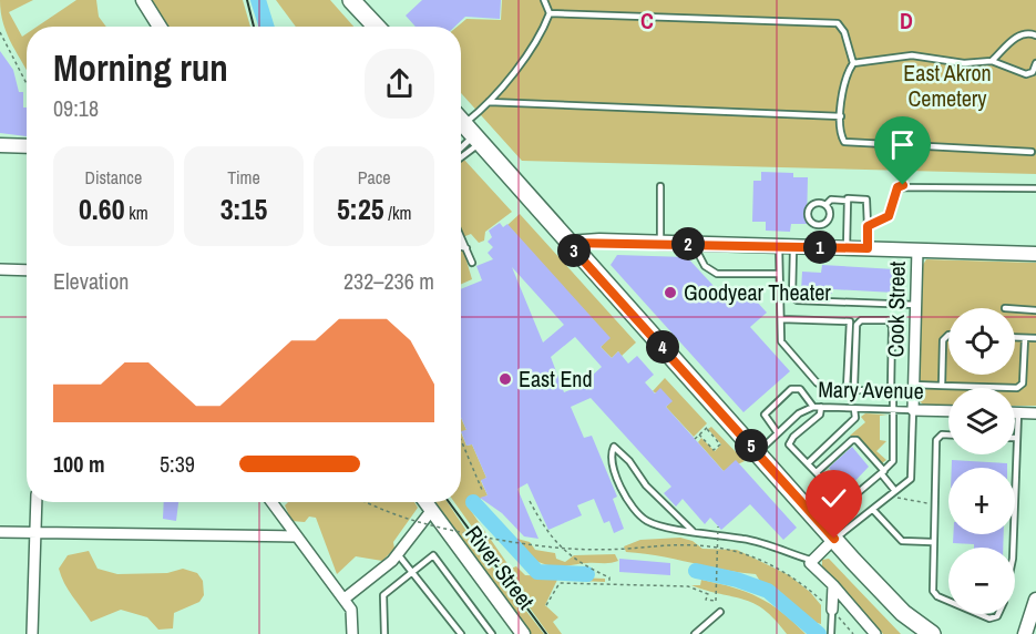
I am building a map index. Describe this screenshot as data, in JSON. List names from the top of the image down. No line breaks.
{"streets":{"street":["Cook Street","Mary Avenue","River Street"]},"crossings":[["Cook Street","Mary Avenue"]],"parks":["East Akron Cemetery"],"places":["Goodyear Theater","East End"],"page":{"heading":["Morning run","09:18"],"stats":[["Distance","0.60 km"],["Time","3:15"],["Pace","5:25 /km"]],"pins":["2","1","3","4","5"],"chart":["Elevation","232–236 m"],"map_buttons":["+","−"],"list":[{"name":"100 m","note":"5:39"}]},"grid":{"columns":["C","D"]}}
